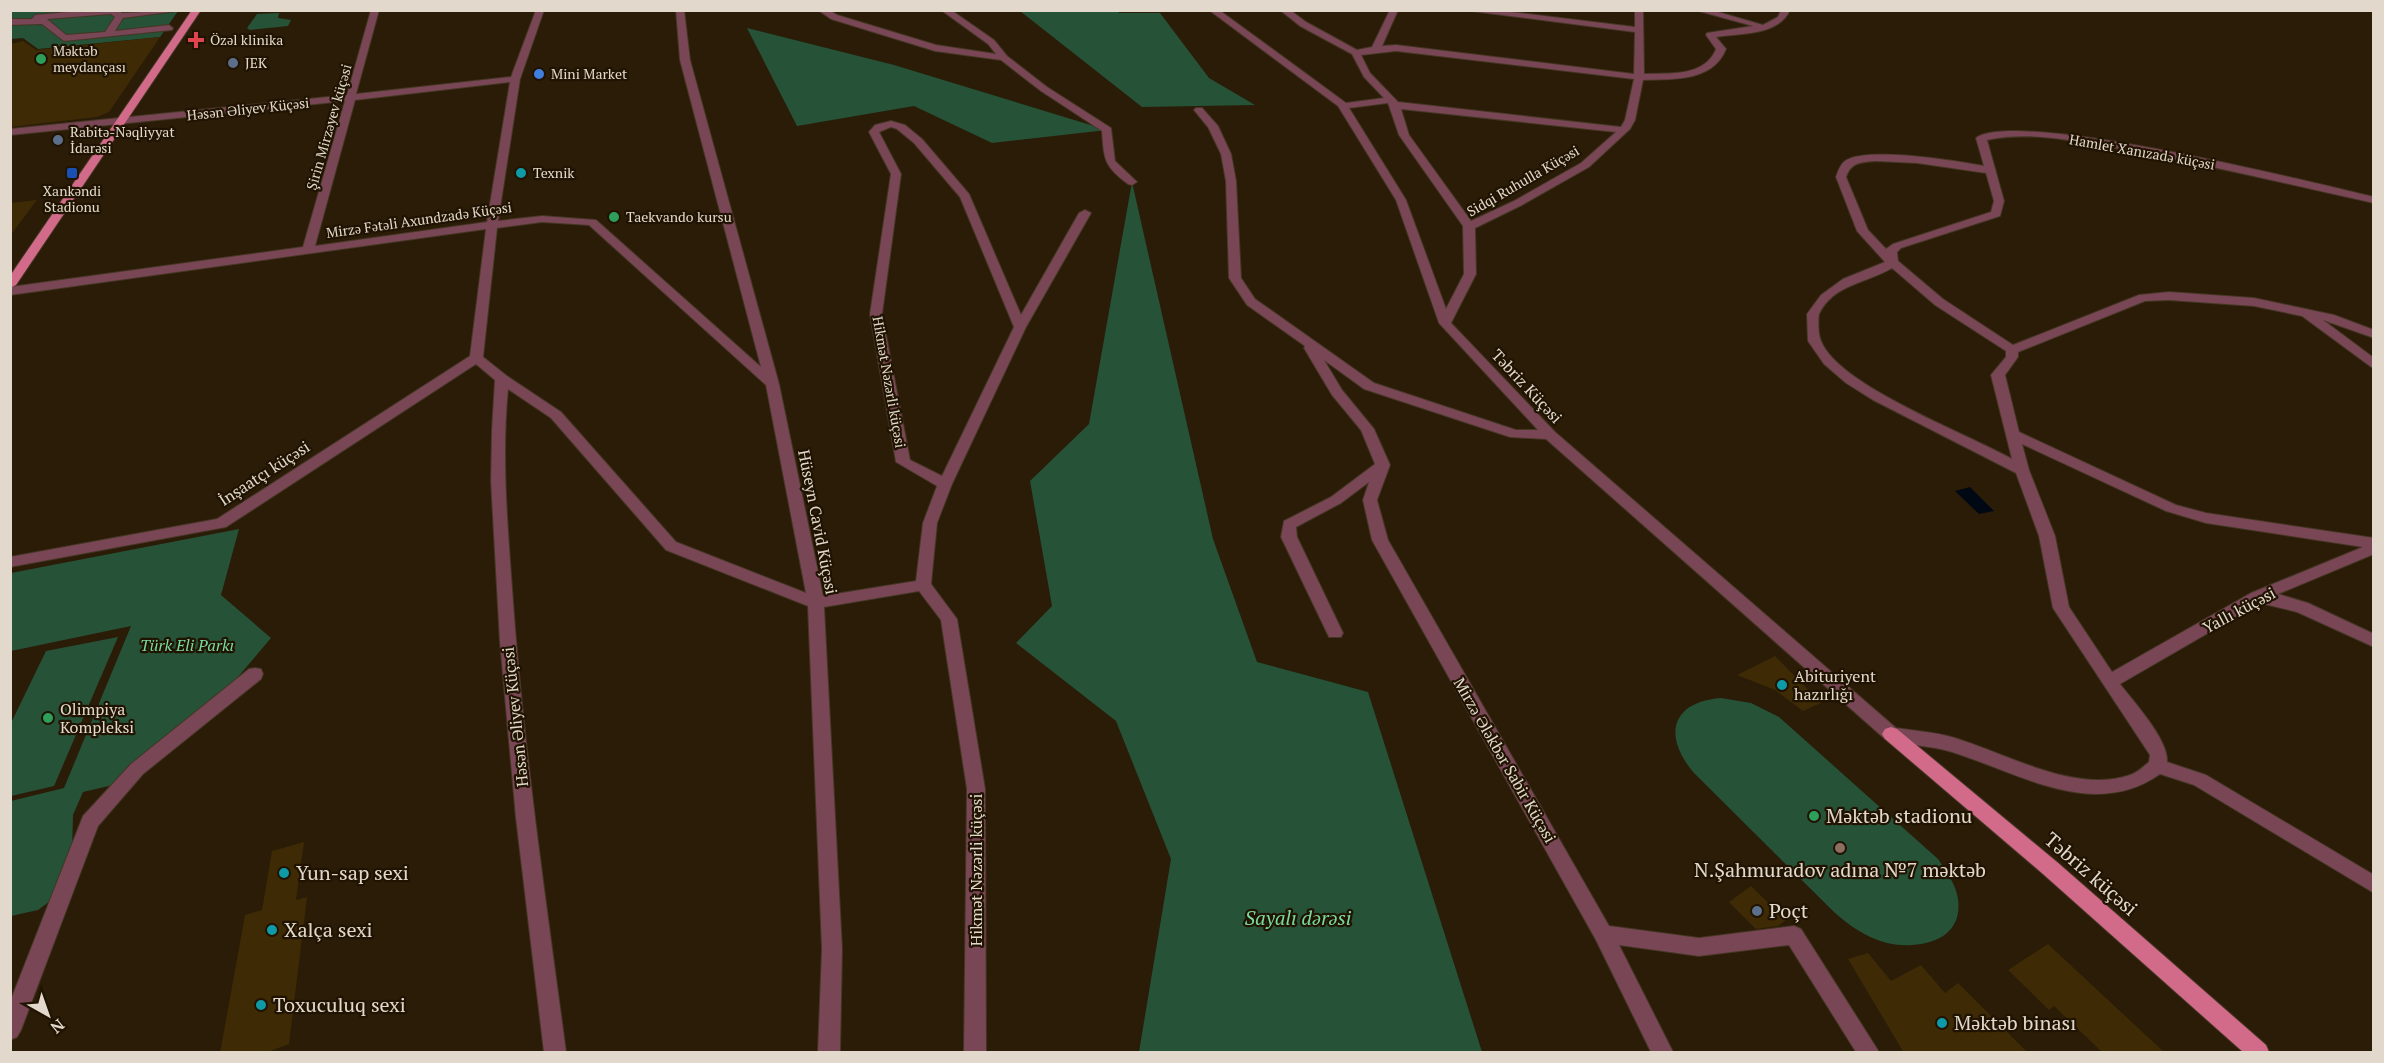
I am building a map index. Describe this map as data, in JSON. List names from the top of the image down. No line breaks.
{"streets":{"main road":["Təbriz küçəsi"],"street":["Həsən Əliyev Küçəsi","Şirin Mirzəyev küçəsi","Hamlet Xanızadə küçəsi","Sidqi Ruhulla Küçəsi","Mirzə Fətəli Axundzadə Küçəsi","Hikmət Nəzərli küçəsi","Təbriz Küçəsi","İnşaatçı küçəsi","Hüseyn Cavid Küçəsi","Yallı küçəsi","Mirzə Ələkbər Sabir Küçəsi"]},"crossings":[["Həsən Əliyev Küçəsi","Şirin Mirzəyev küçəsi"],["Şirin Mirzəyev küçəsi","Mirzə Fətəli Axundzadə Küçəsi"],["Sidqi Ruhulla Küçəsi","Təbriz Küçəsi"],["Mirzə Fətəli Axundzadə Küçəsi","Hüseyn Cavid Küçəsi"],["Təbriz Küçəsi","Təbriz küçəsi"]],"parks":["Türk Eli Parkı","Sayalı dərəsi"],"places":{"health":["Özəl klinika"],"other":["Məktəb meydançası","JEK","Mini Market","Rabitə-Nəqliyyat İdarəsi","Texnik","Taekvando kursu","Abituriyent hazırlığı","Olimpiya Kompleksi","Məktəb stadionu","N.Şahmuradov adına №7 məktəb","Yun-sap sexi","Poçt","Xalça sexi","Toxuculuq sexi","Məktəb binası"],"transit":["Xankəndi Stadionu"]},"north":"bottom right"}
